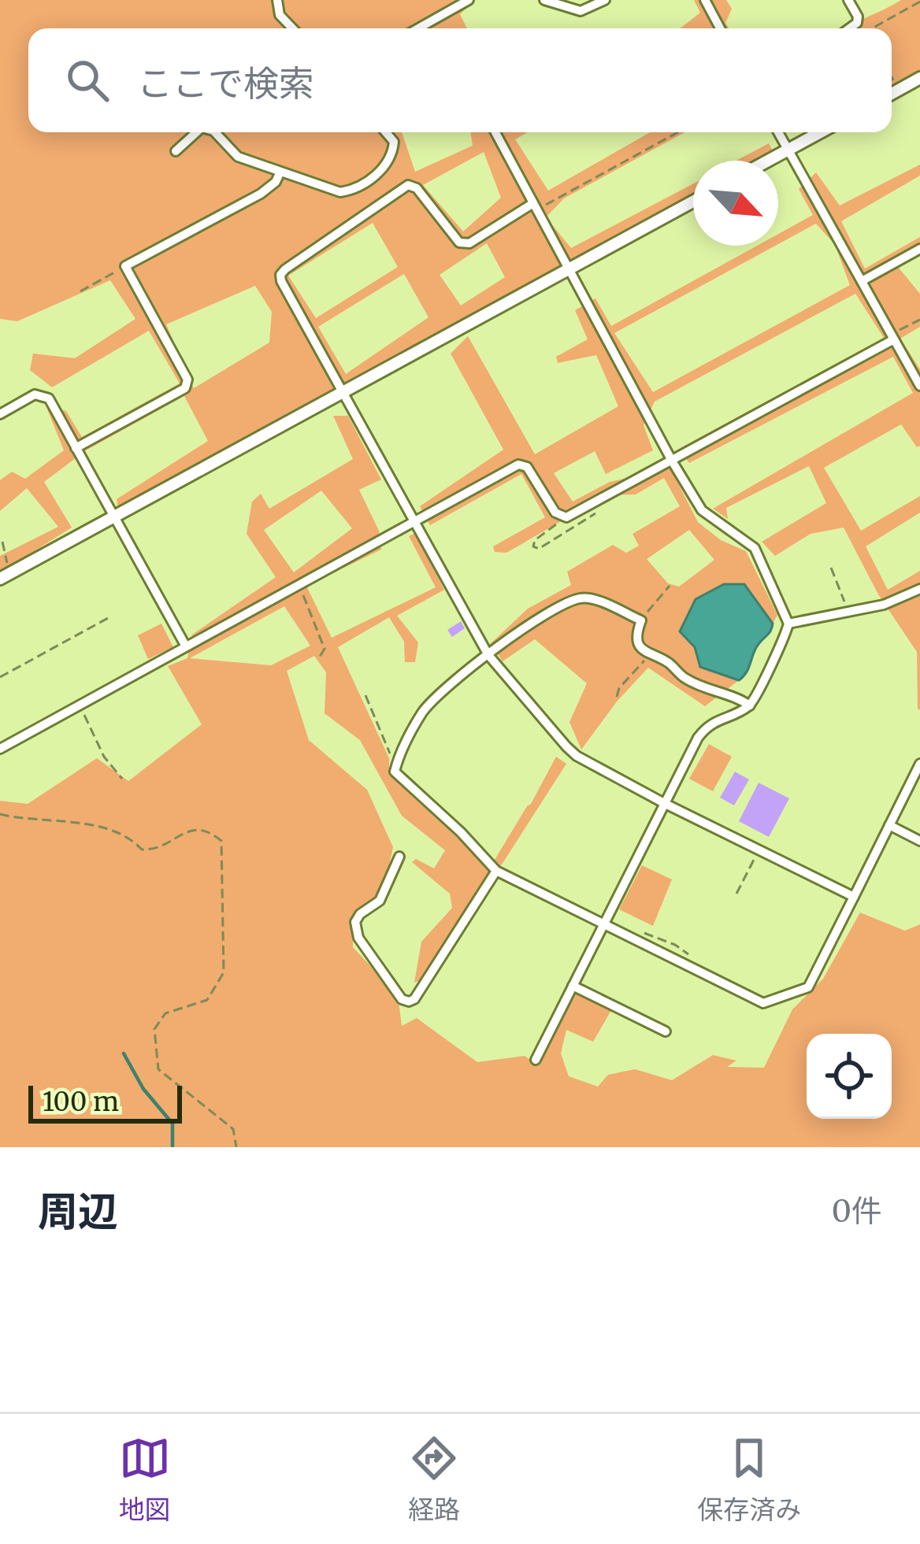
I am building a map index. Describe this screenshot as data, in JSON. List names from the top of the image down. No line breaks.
{"scale_bar":"100 m","north":"bottom right","page":{"search":"ここで検索","scale":"100 m","heading":["周辺","0件"],"nav":["地図","経路","保存済み"]}}
